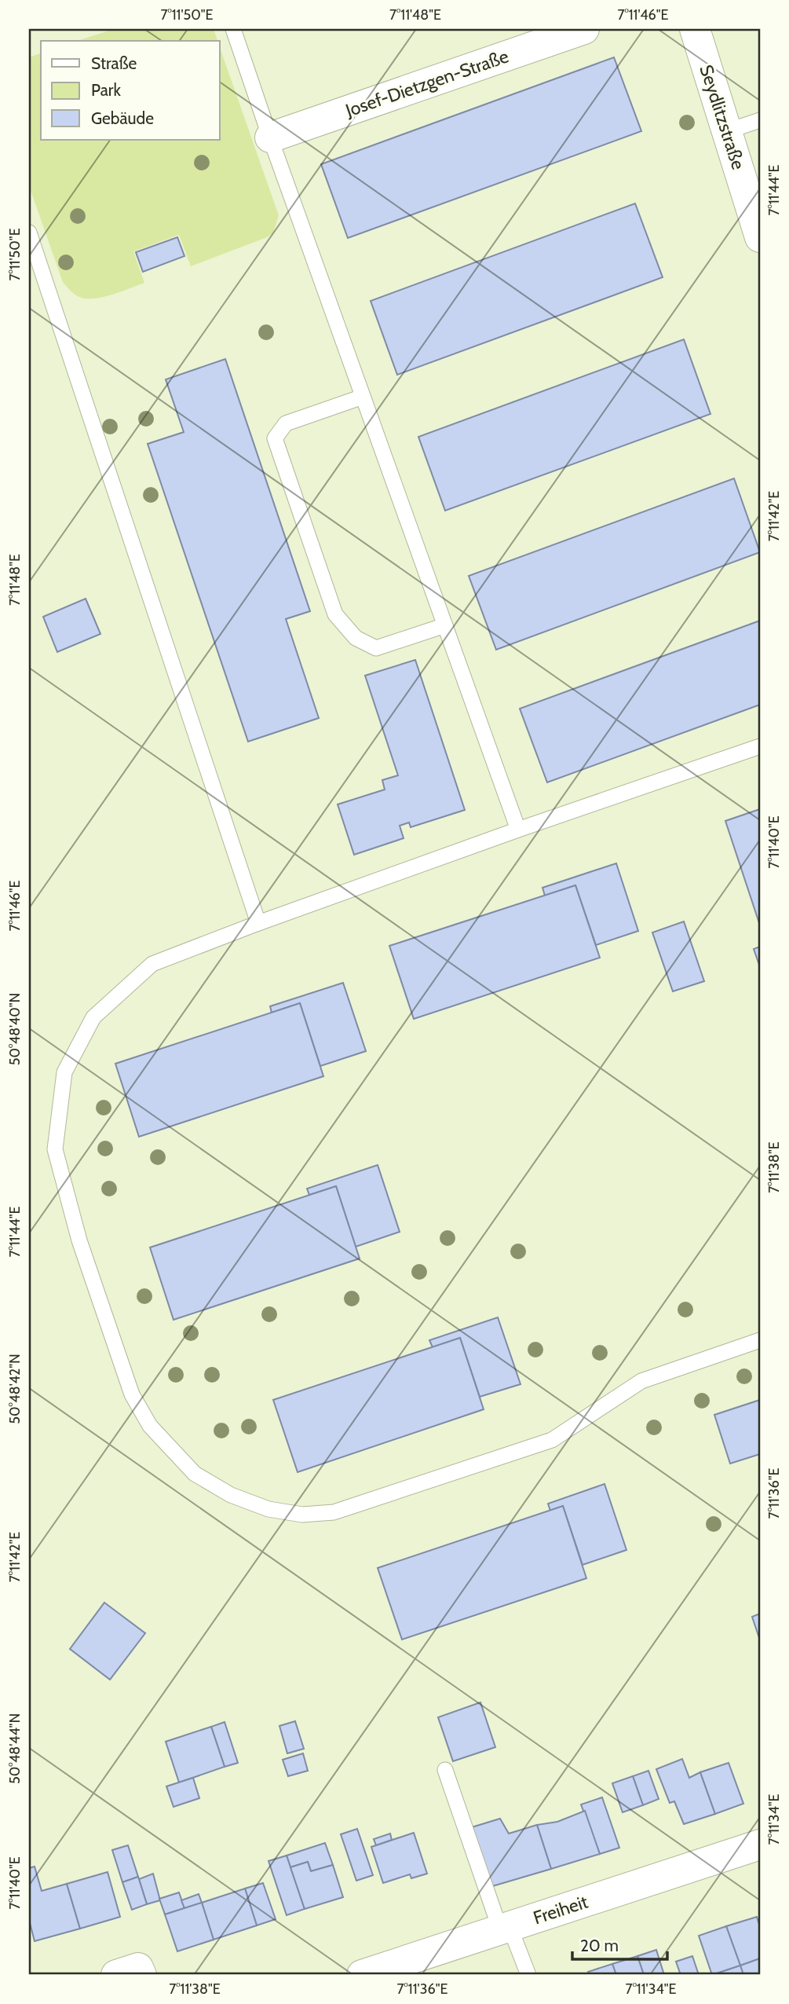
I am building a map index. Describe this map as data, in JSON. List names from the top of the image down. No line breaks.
{"streets":{"street":["Josef-Dietzgen-Straße","Seydlitzstraße","Freiheit"]},"legend":["Straße","Park","Gebäude"],"scale_bar":"20 m","coordinates":["7°11'50\"E","7°11'48\"E","7°11'46\"E","7°11'44\"E","7°11'42\"E","7°11'40\"E","50°48'40\"N","7°11'38\"E","50°48'42\"N","7°11'36\"E","50°48'44\"N","7°11'34\"E"]}
